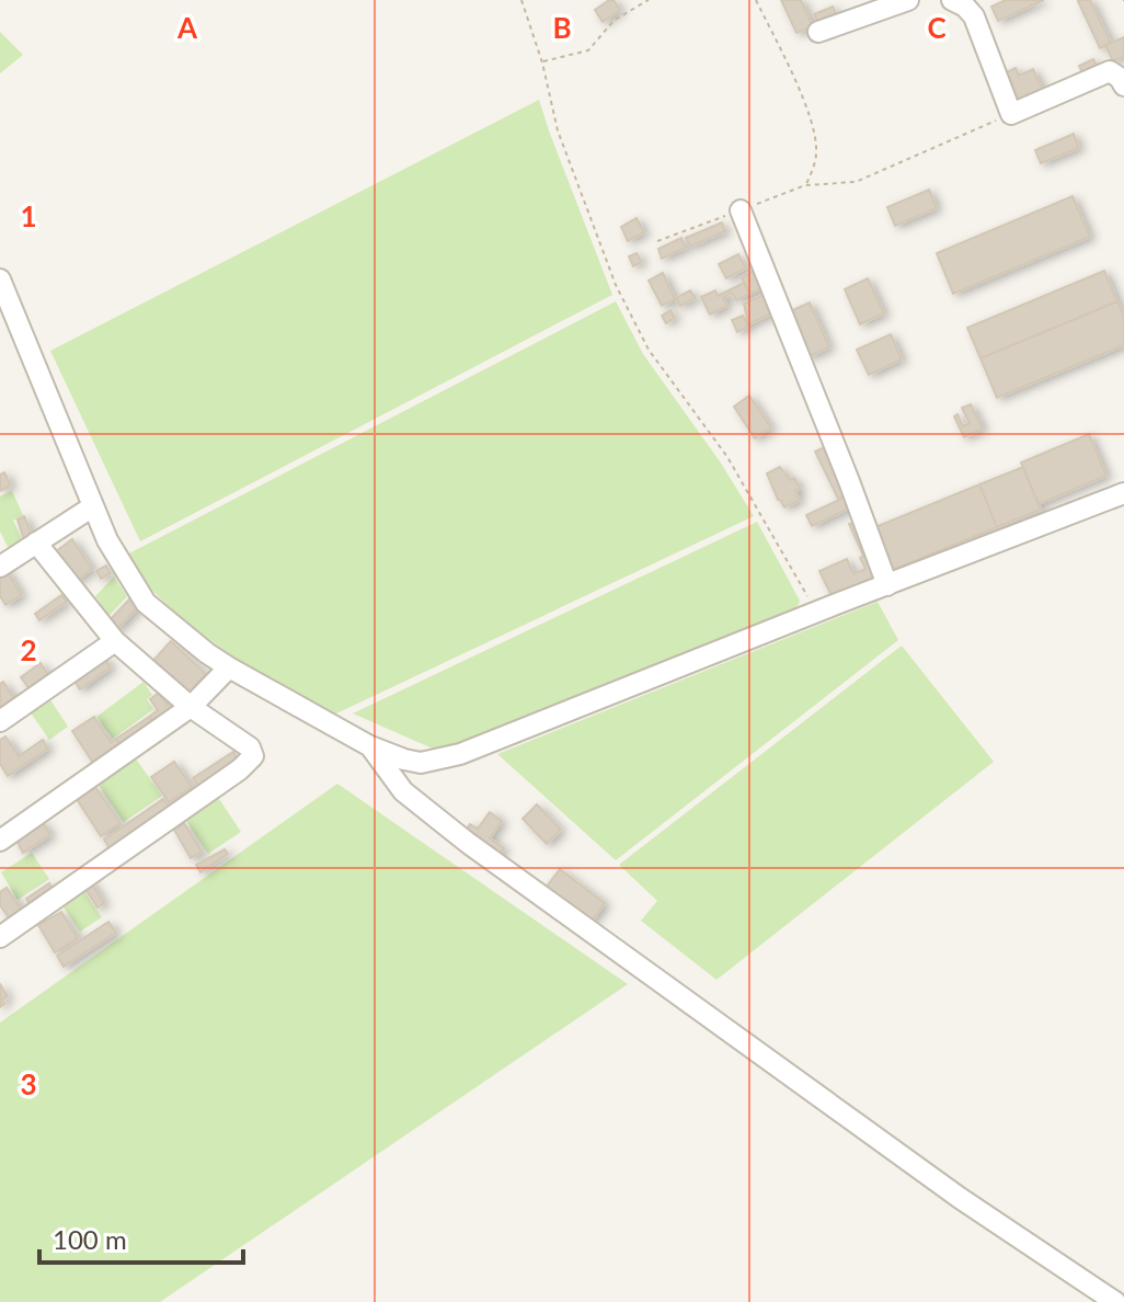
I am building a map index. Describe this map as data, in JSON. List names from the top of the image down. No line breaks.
{"scale_bar":"100 m","grid":{"columns":["A","B","C"],"rows":["1","2","3"]}}
